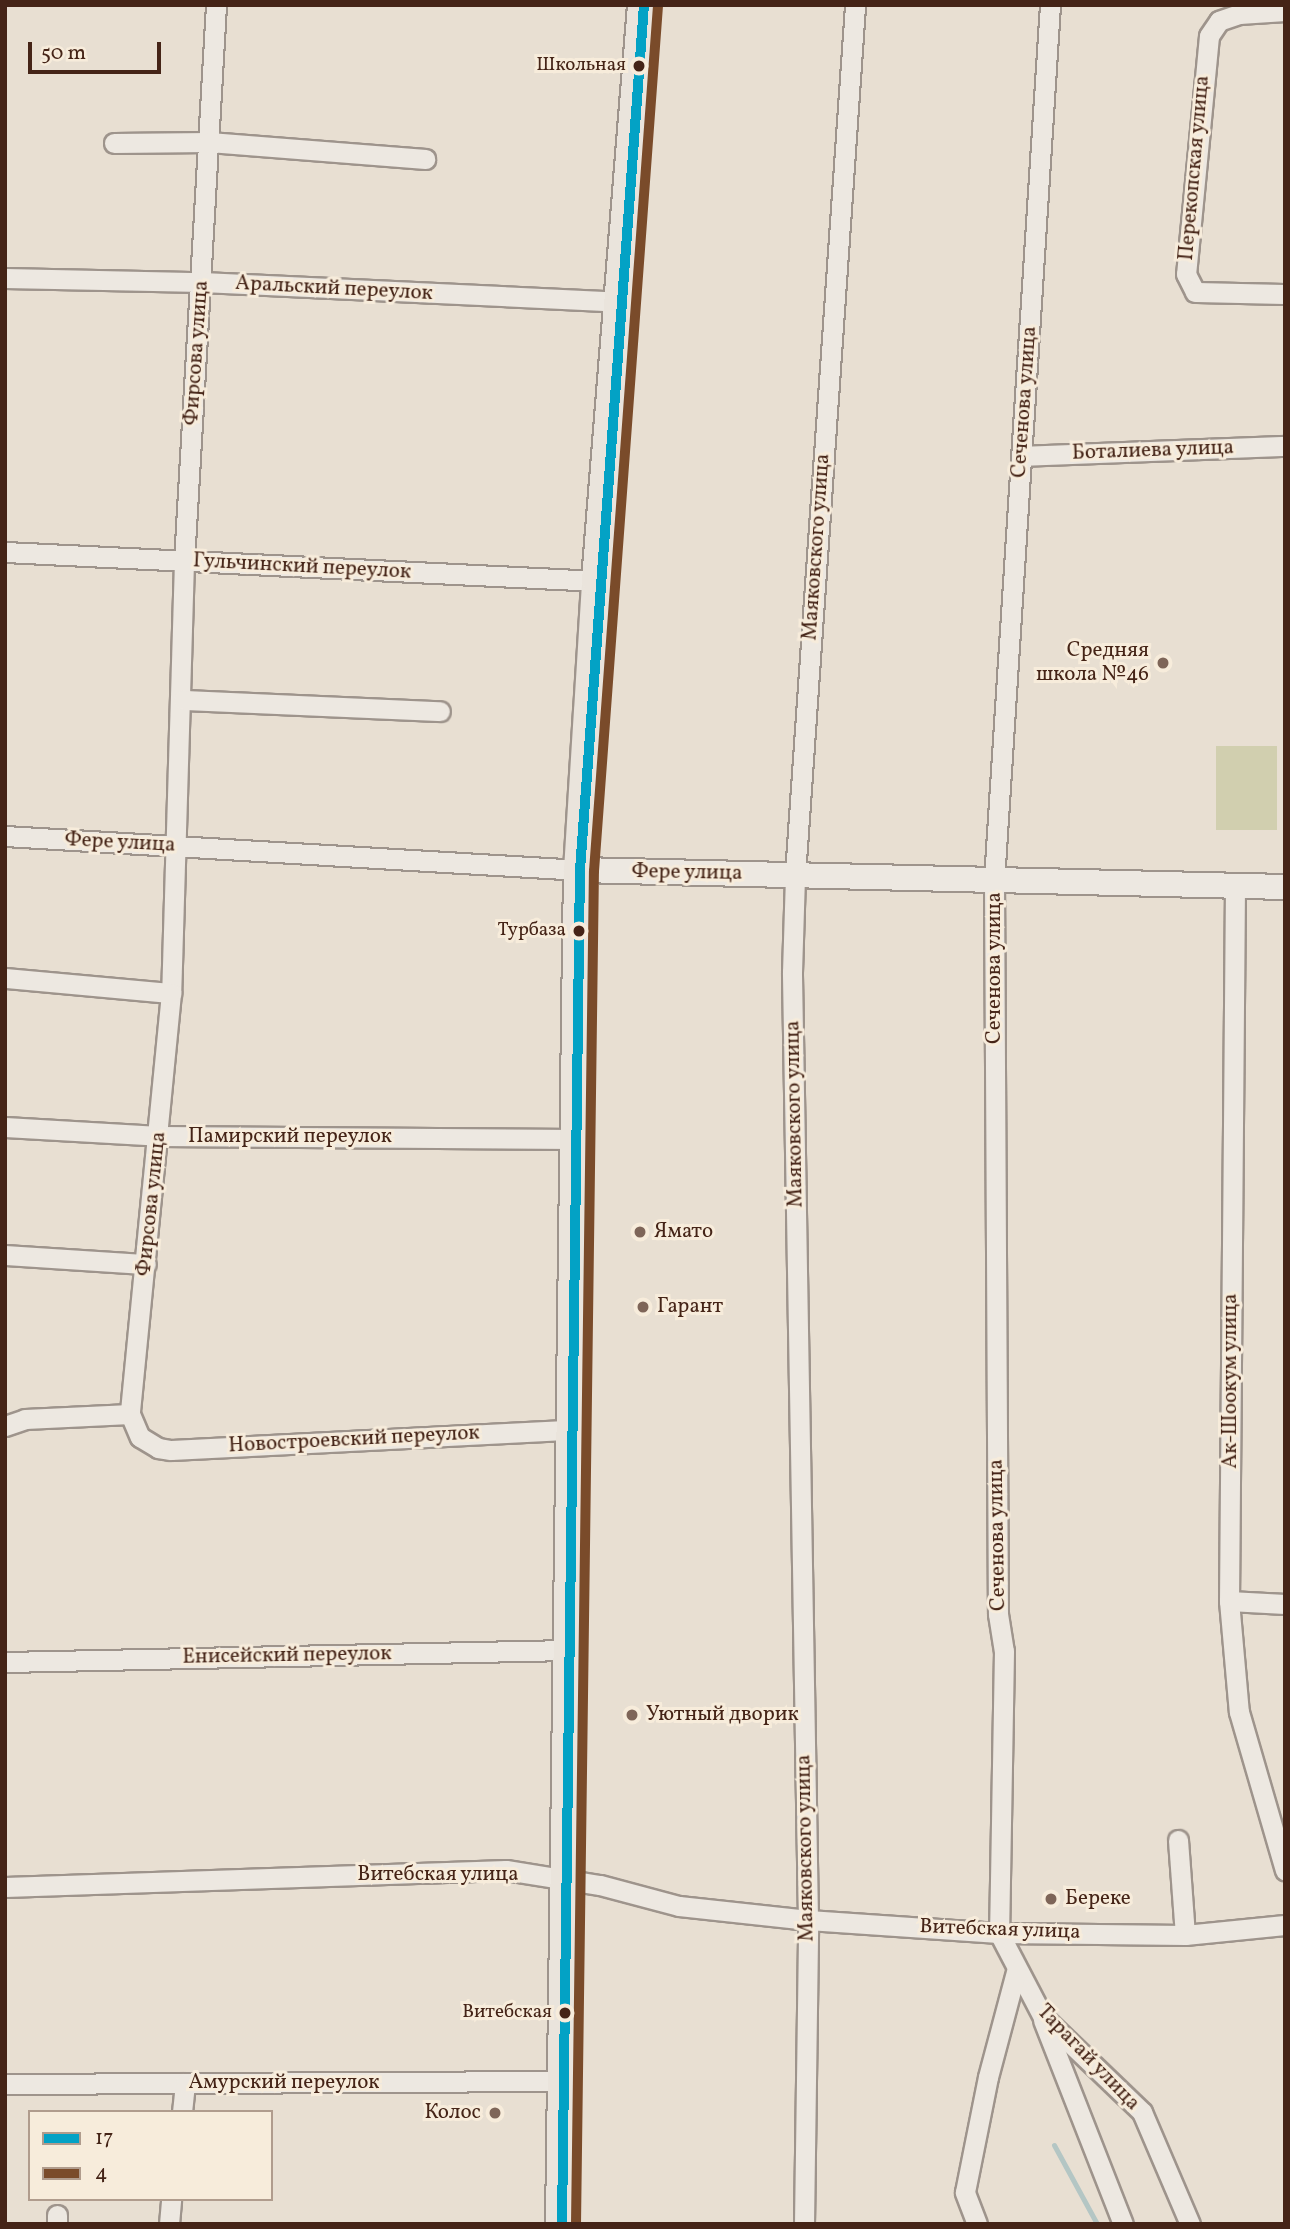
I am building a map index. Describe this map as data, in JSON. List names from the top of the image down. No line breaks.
{"streets":{"street":["Перекопская улица","Аральский переулок","Фирсова улица","Сеченова улица","Боталиева улица","Маяковского улица","Гульчинский переулок","Фере улица","Памирский переулок","Ак-Шоокум улица","Новостроевский переулок","Енисейский переулок","Витебская улица","Тарагай улица","Амурский переулок"]},"crossings":[["Аральский переулок","Фирсова улица"],["Фирсова улица","Гульчинский переулок"],["Фирсова улица","Фере улица"],["Фирсова улица","Памирский переулок"],["Фирсова улица","Новостроевский переулок"],["Сеченова улица","Боталиева улица"],["Сеченова улица","Фере улица"],["Сеченова улица","Витебская улица"],["Сеченова улица","Тарагай улица"],["Маяковского улица","Фере улица"],["Маяковского улица","Витебская улица"],["Фере улица","Ак-Шоокум улица"],["Витебская улица","Тарагай улица"]],"places":["Школьная","Средняя школа №46","Турбаза","Ямато","Гарант","Уютный дворик","Береке","Витебская","Колос"],"lines":["transit line 17","transit line 4"],"legend":["17","4"],"scale_bar":"50 m"}
